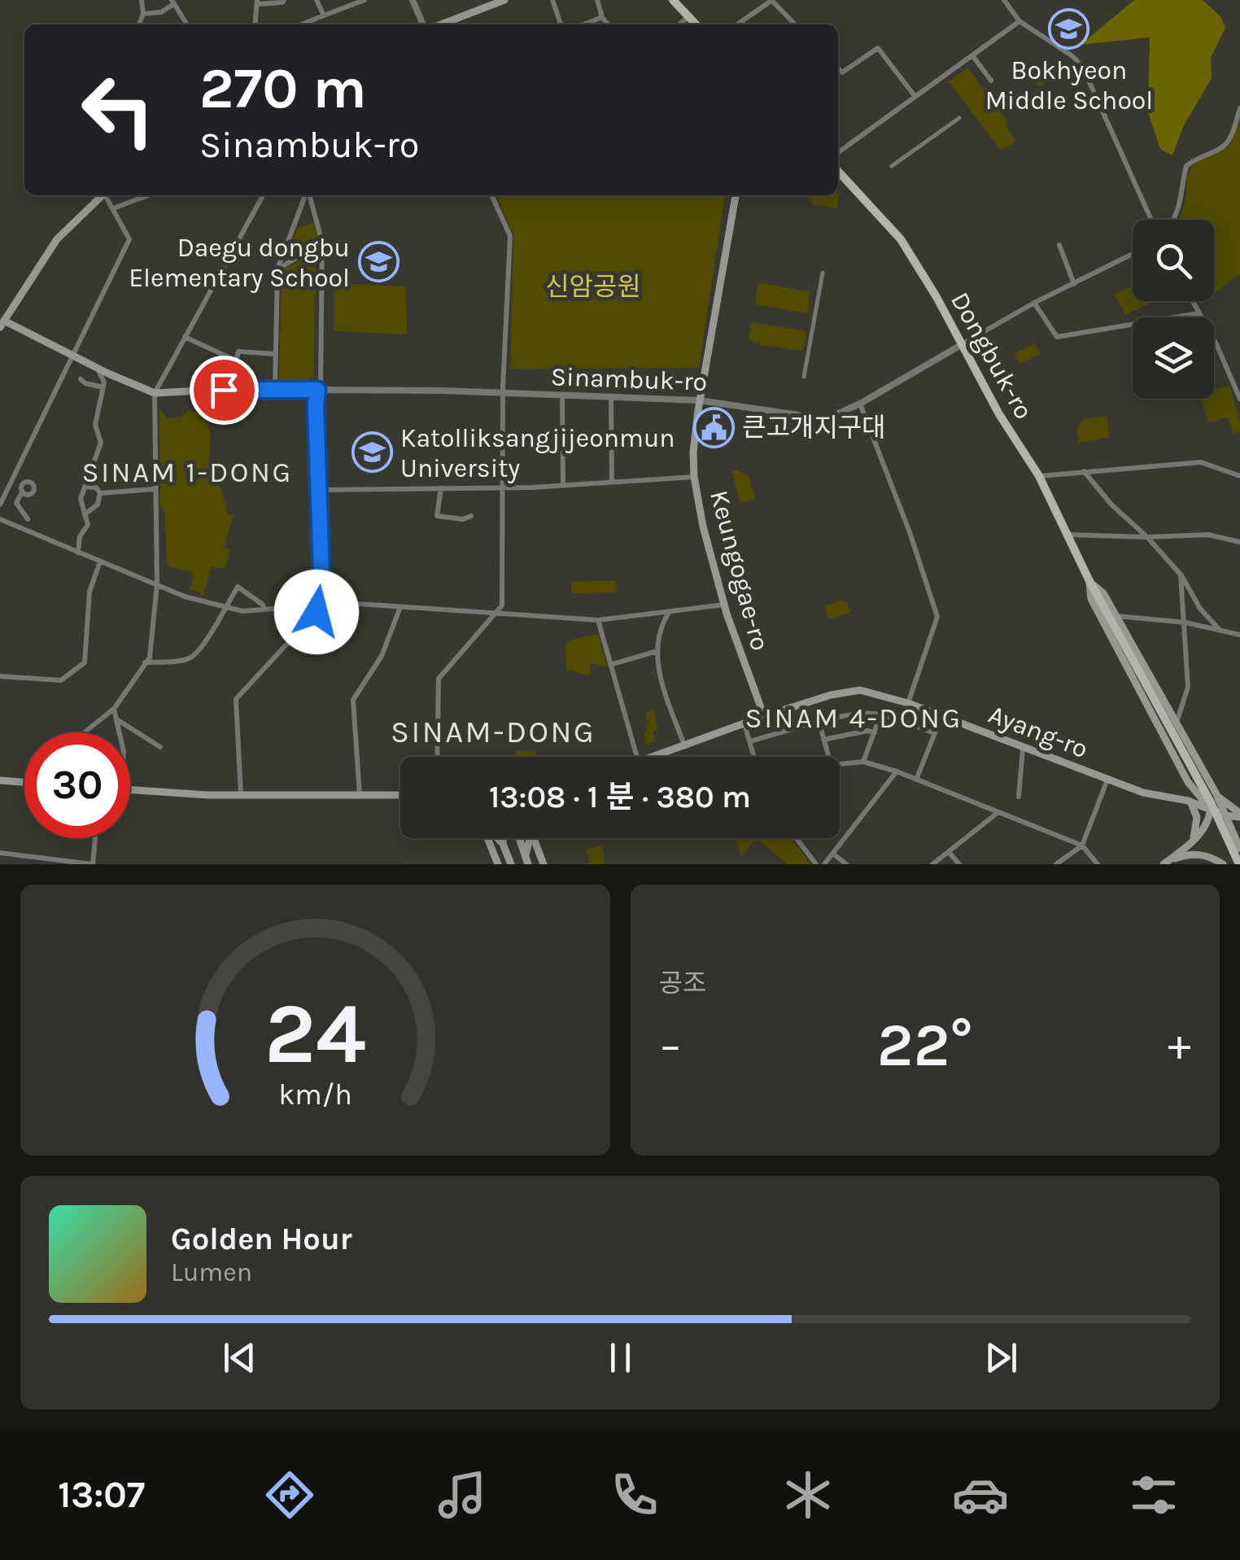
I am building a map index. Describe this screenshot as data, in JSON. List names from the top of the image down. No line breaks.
{"streets":{"main road":["Dongbuk-ro","Sinambuk-ro","Keungogae-ro","Ayang-ro"]},"crossings":[["Dongbuk-ro","Sinambuk-ro"],["Sinambuk-ro","Keungogae-ro"],["Keungogae-ro","Ayang-ro"]],"districts":["SINAM 1-DONG","SINAM 4-DONG","SINAM-DONG"],"parks":["신암공원"],"places":{"school or university":["Bokhyeon Middle School","Daegu dongbu Elementary School","Katolliksangjijeonmun University"],"public building":["큰고개지구대"]},"page":{"turn":["270 m","Sinambuk-ro"],"limit":"30","trip":"13:08 · 1 분 · 380 m","tile":"공조","heat":["−","22°","+"],"song":["Golden Hour","Lumen"],"tabs":"13:07","gauge":["24","km/h"]}}
